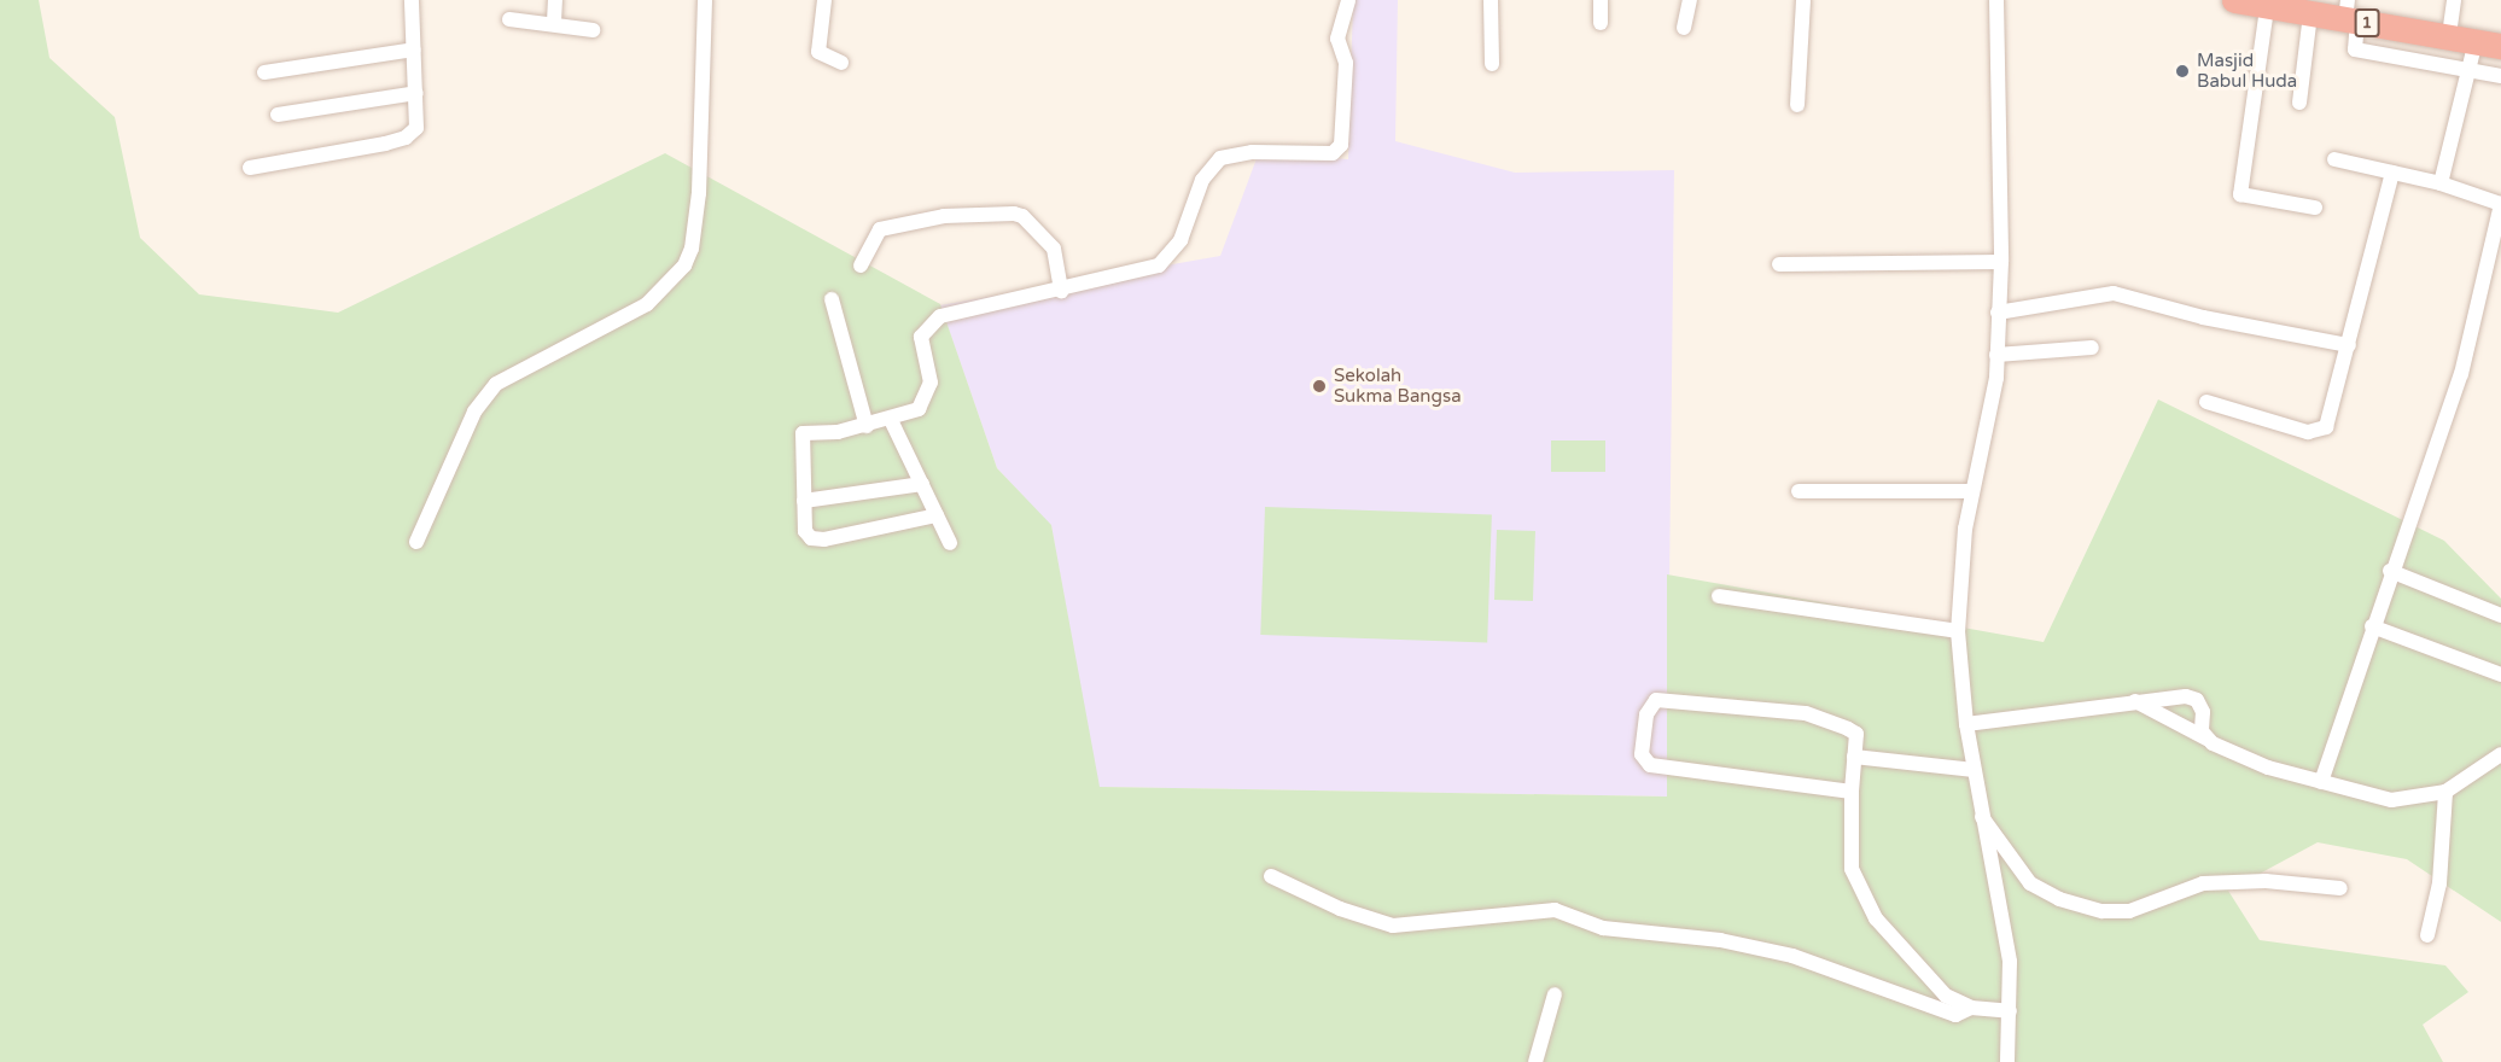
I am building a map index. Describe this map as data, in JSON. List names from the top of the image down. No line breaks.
{"streets":{"highway":["1"]},"places":["Masjid Babul Huda","Sekolah Sukma Bangsa"]}
